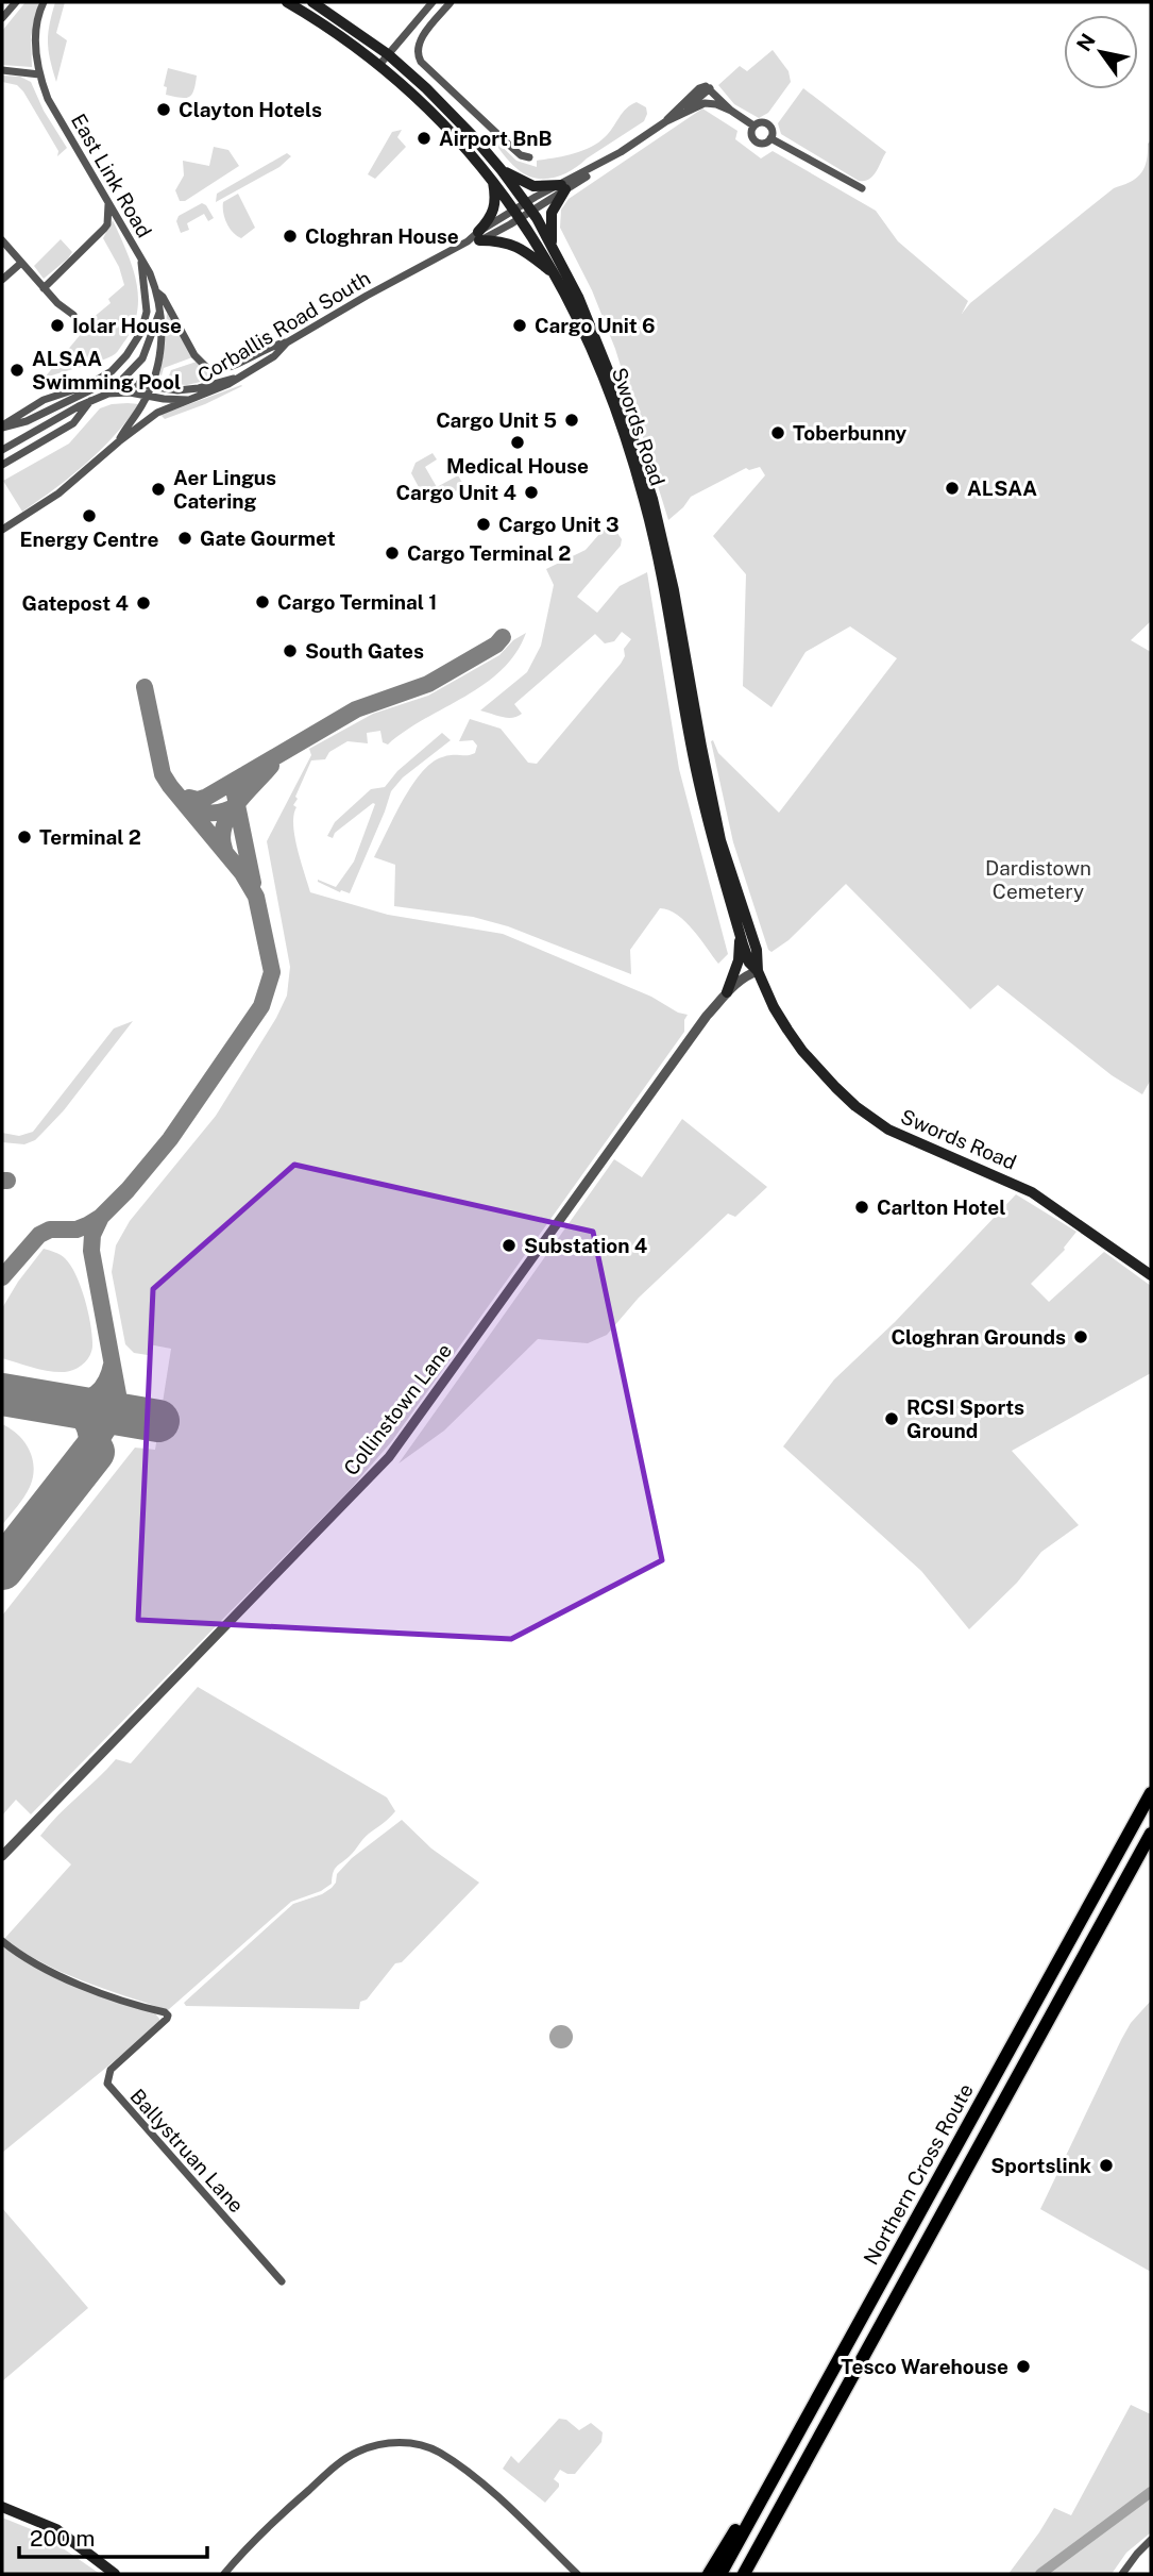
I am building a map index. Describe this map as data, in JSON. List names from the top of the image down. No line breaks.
{"streets":{"highway":["Northern Cross Route"],"main road":["Swords Road"],"street":["East Link Road","Corballis Road South","Collinstown Lane","Ballystruan Lane"]},"crossings":[["East Link Road","Corballis Road South"],["Corballis Road South","Swords Road"],["Swords Road","Collinstown Lane"]],"parks":["Dardistown Cemetery"],"places":["Clayton Hotels","Airport BnB","Cloghran House","Iolar House","Cargo Unit 6","ALSAA Swimming Pool","Cargo Unit 5","Toberbunny","Medical House","ALSAA","Aer Lingus Catering","Cargo Unit 4","Energy Centre","Cargo Unit 3","Gate Gourmet","Cargo Terminal 2","Cargo Terminal 1","Gatepost 4","South Gates","Terminal 2","Carlton Hotel","Substation 4","Cloghran Grounds","RCSI Sports Ground","Sportslink","Tesco Warehouse"],"scale_bar":"200 m","north":"top left"}
